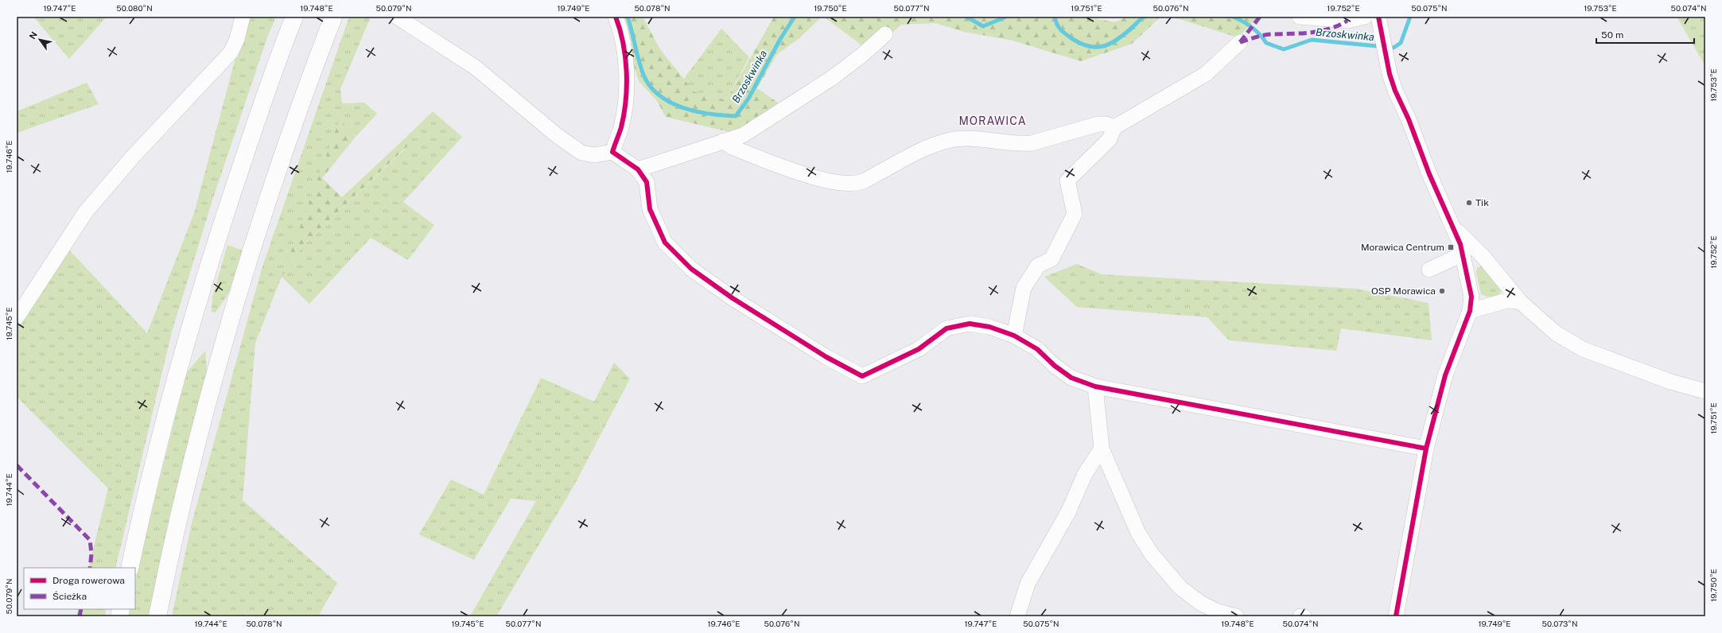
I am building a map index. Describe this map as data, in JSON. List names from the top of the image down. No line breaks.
{"districts":["MORAWICA"],"water":["Brzoskwinka"],"places":{"other":["Tik","OSP Morawica"],"transit":["Morawica Centrum"]},"legend":["Droga rowerowa","Ścieżka"],"scale_bar":"50 m","north":"top left","coordinates":["19.747°E","50.080°N","19.748°E","50.079°N","19.749°E","50.078°N","19.750°E","50.077°N","19.751°E","50.076°N","19.752°E","50.075°N","19.753°E","50.074°N","19.746°E","19.745°E","19.744°E","50.073°N"]}
